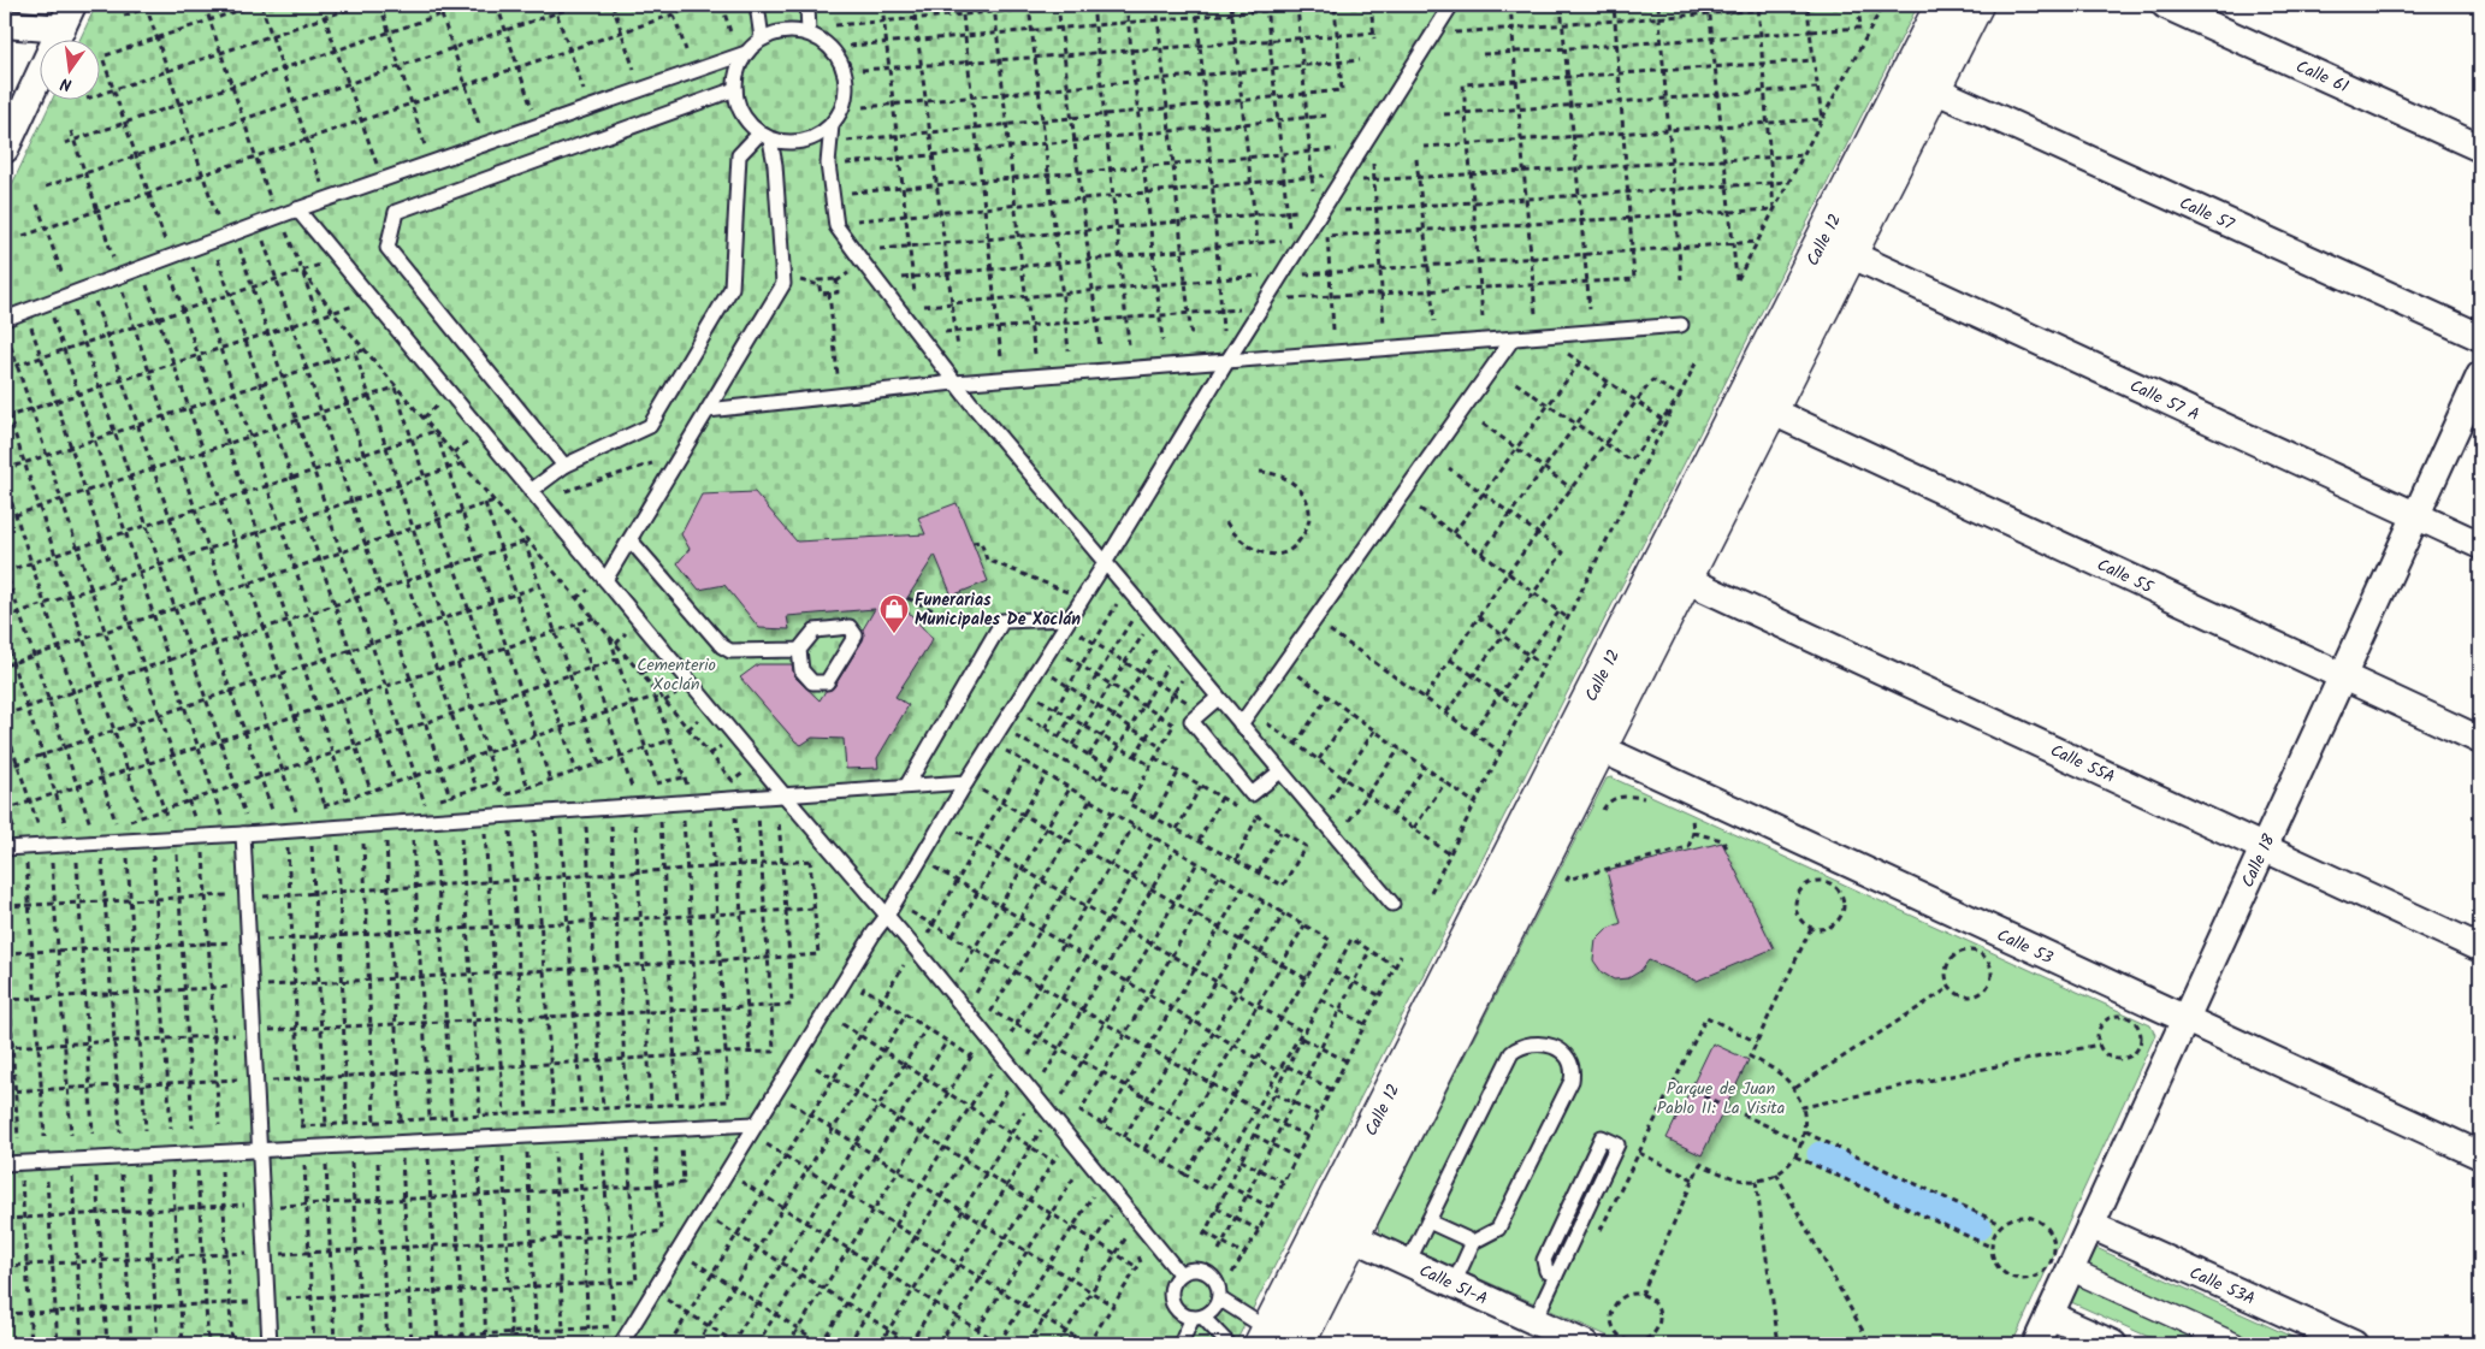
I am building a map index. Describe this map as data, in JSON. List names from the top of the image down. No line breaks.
{"streets":{"street":["Calle 61","Calle 57","Calle 12","Calle 57 A","Calle 55","Calle 55A","Calle 18","Calle 53","Calle 51-A","Calle 53A"]},"crossings":[["Calle 57","Calle 12"],["Calle 12","Calle 57 A"],["Calle 12","Calle 55"],["Calle 12","Calle 55A"],["Calle 12","Calle 53"],["Calle 12","Calle 51-A"],["Calle 57 A","Calle 18"],["Calle 55","Calle 18"],["Calle 55A","Calle 18"],["Calle 18","Calle 53"],["Calle 18","Calle 53A"]],"parks":["Cementerio Xoclán","Parque de Juan Pablo II: La Visita"],"places":{"shop":["Funerarias Municipales De Xoclán"]},"north":"bottom"}
